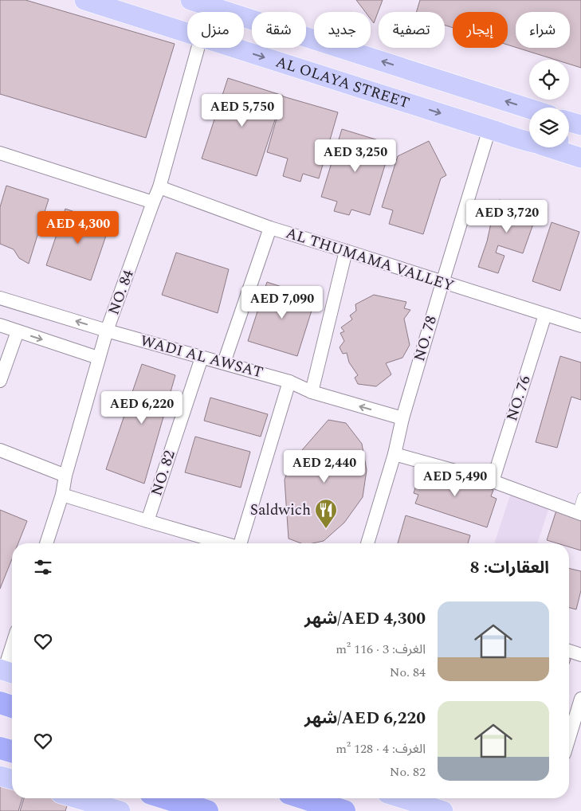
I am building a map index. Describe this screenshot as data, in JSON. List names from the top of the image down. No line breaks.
{"streets":{"main road":["AL OLAYA STREET"],"street":["AL THUMAMA VALLEY","NO. 84","NO. 78","WADI AL AWSAT","NO. 76","NO. 82"]},"crossings":[["AL OLAYA STREET","NO. 78"],["AL THUMAMA VALLEY","NO. 84"],["AL THUMAMA VALLEY","NO. 78"],["AL THUMAMA VALLEY","NO. 76"],["NO. 84","WADI AL AWSAT"],["NO. 78","WADI AL AWSAT"],["WADI AL AWSAT","NO. 82"]],"places":{"restaurant":["Saldwich"]},"page":{"chip":["شراء","إيجار","تصفية","جديد","شقة","منزل"],"price":["AED 5,750","AED 3,250","AED 3,720","AED 4,300","AED 7,090","AED 6,220","AED 2,440","AED 5,490"],"heading":"العقارات: 8","list":[{"name":"AED 4,300/شهر","note":"الغرف: 3 · 116 m² · No. 84"},{"name":"AED 6,220/شهر","note":"الغرف: 4 · 128 m² · No. 82"}]}}
